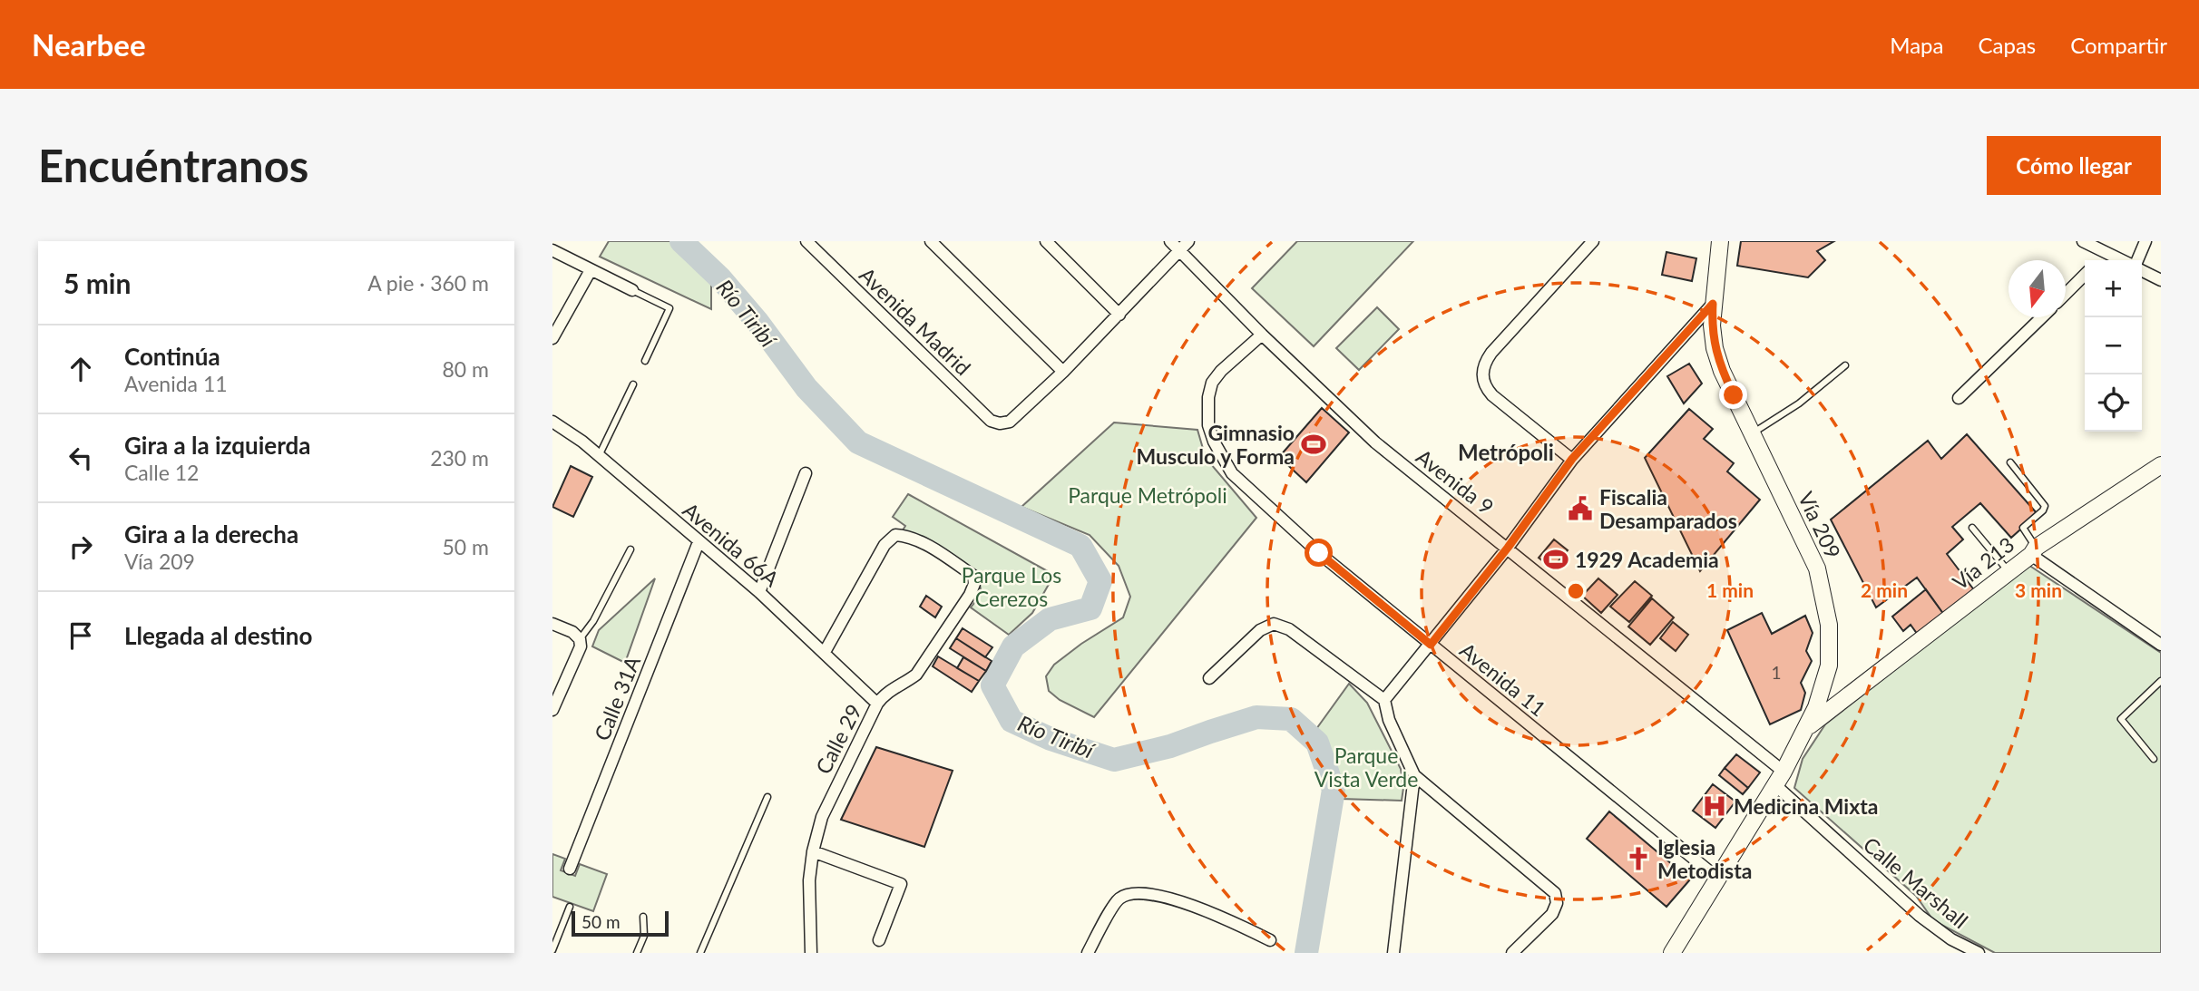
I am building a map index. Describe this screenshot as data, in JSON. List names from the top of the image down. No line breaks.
{"streets":{"main road":["Vía 209","Vía 213"],"street":["Avenida Madrid","Avenida 9","Avenida 66A","Avenida 11","Calle 31A","Calle 29","Calle Marshall"]},"crossings":[["Avenida 9","Vía 209"],["Avenida 9","Avenida 11"],["Avenida 9","Calle Marshall"],["Vía 209","Vía 213"],["Vía 209","Avenida 11"],["Vía 209","Calle Marshall"],["Avenida 66A","Calle 31A"],["Avenida 66A","Calle 29"]],"districts":["Metrópoli"],"water":["Río Tiribí"],"parks":["Parque Metrópoli","Parque Los Cerezos","Parque Vista Verde"],"places":{"sports":["Gimnasio Musculo y Forma","1929 Academia"],"public building":["Fiscalia Desamparados"],"hospital":["Medicina Mixta"],"church":["Iglesia Metodista"]},"house_numbers":["1"],"scale_bar":"50 m","north":"bottom","page":{"header":"Nearbee","nav":["Mapa","Capas","Compartir"],"buttons":"Cómo llegar","title":"Encuéntranos","heading":["5 min","A pie · 360 m"],"map_buttons":["+","−"],"list":[["Continúa","Avenida 11","80 m"],["Gira a la izquierda","Calle 12","230 m"],["Gira a la derecha","Vía 209","50 m"],"Llegada al destino"],"scale":"50 m"},"rings":["1 min","2 min","3 min"]}
